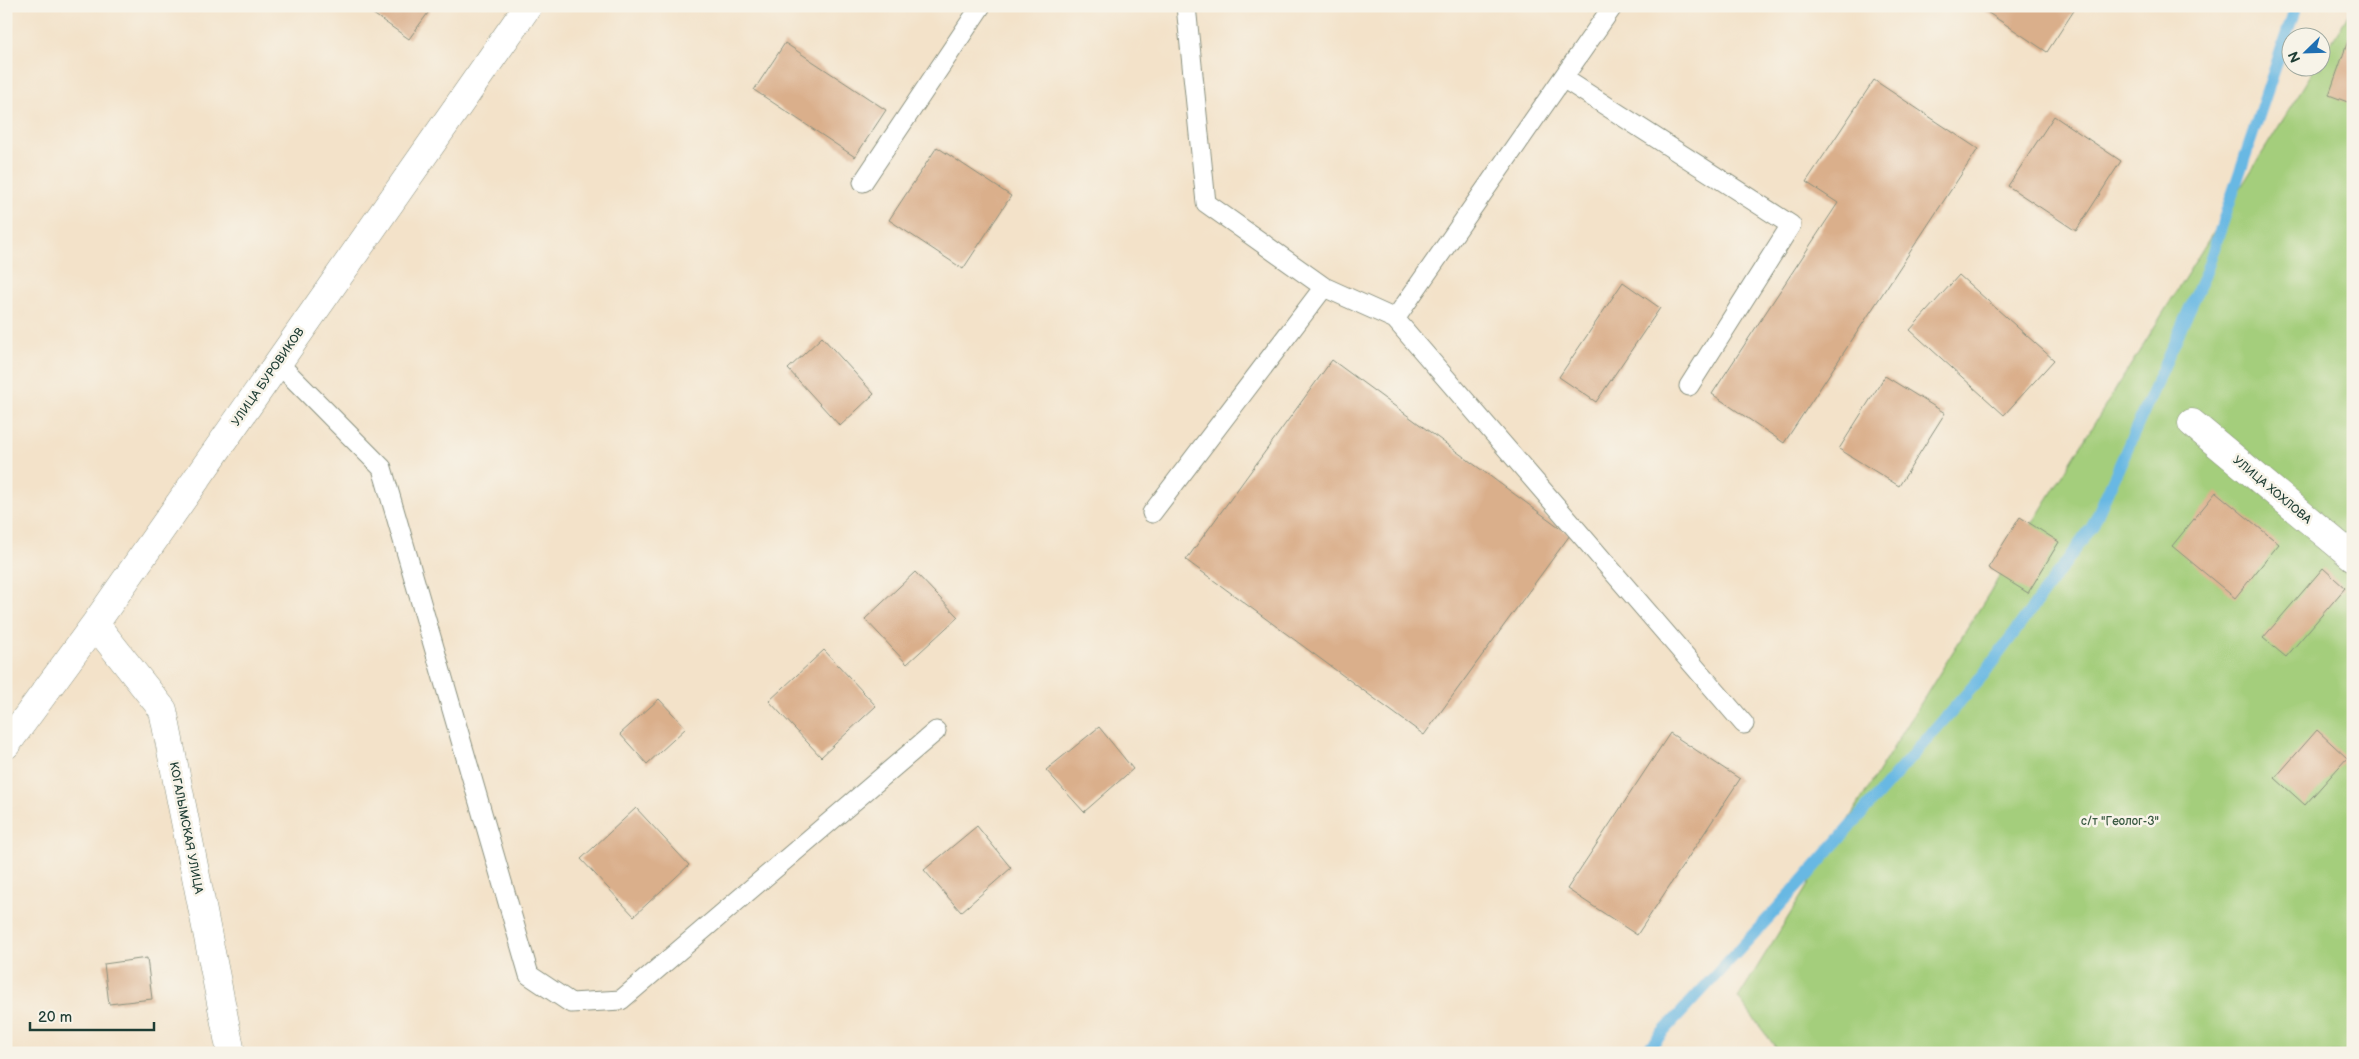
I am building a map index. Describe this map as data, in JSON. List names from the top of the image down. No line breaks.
{"streets":{"street":["УЛИЦА БУРОВИКОВ","УЛИЦА ХОХЛОВА","КОГАЛЫМСКАЯ УЛИЦА"]},"crossings":[["УЛИЦА БУРОВИКОВ","КОГАЛЫМСКАЯ УЛИЦА"]],"parks":["с/т \"Геолог-3\""],"scale_bar":"20 m","north":"bottom left"}
